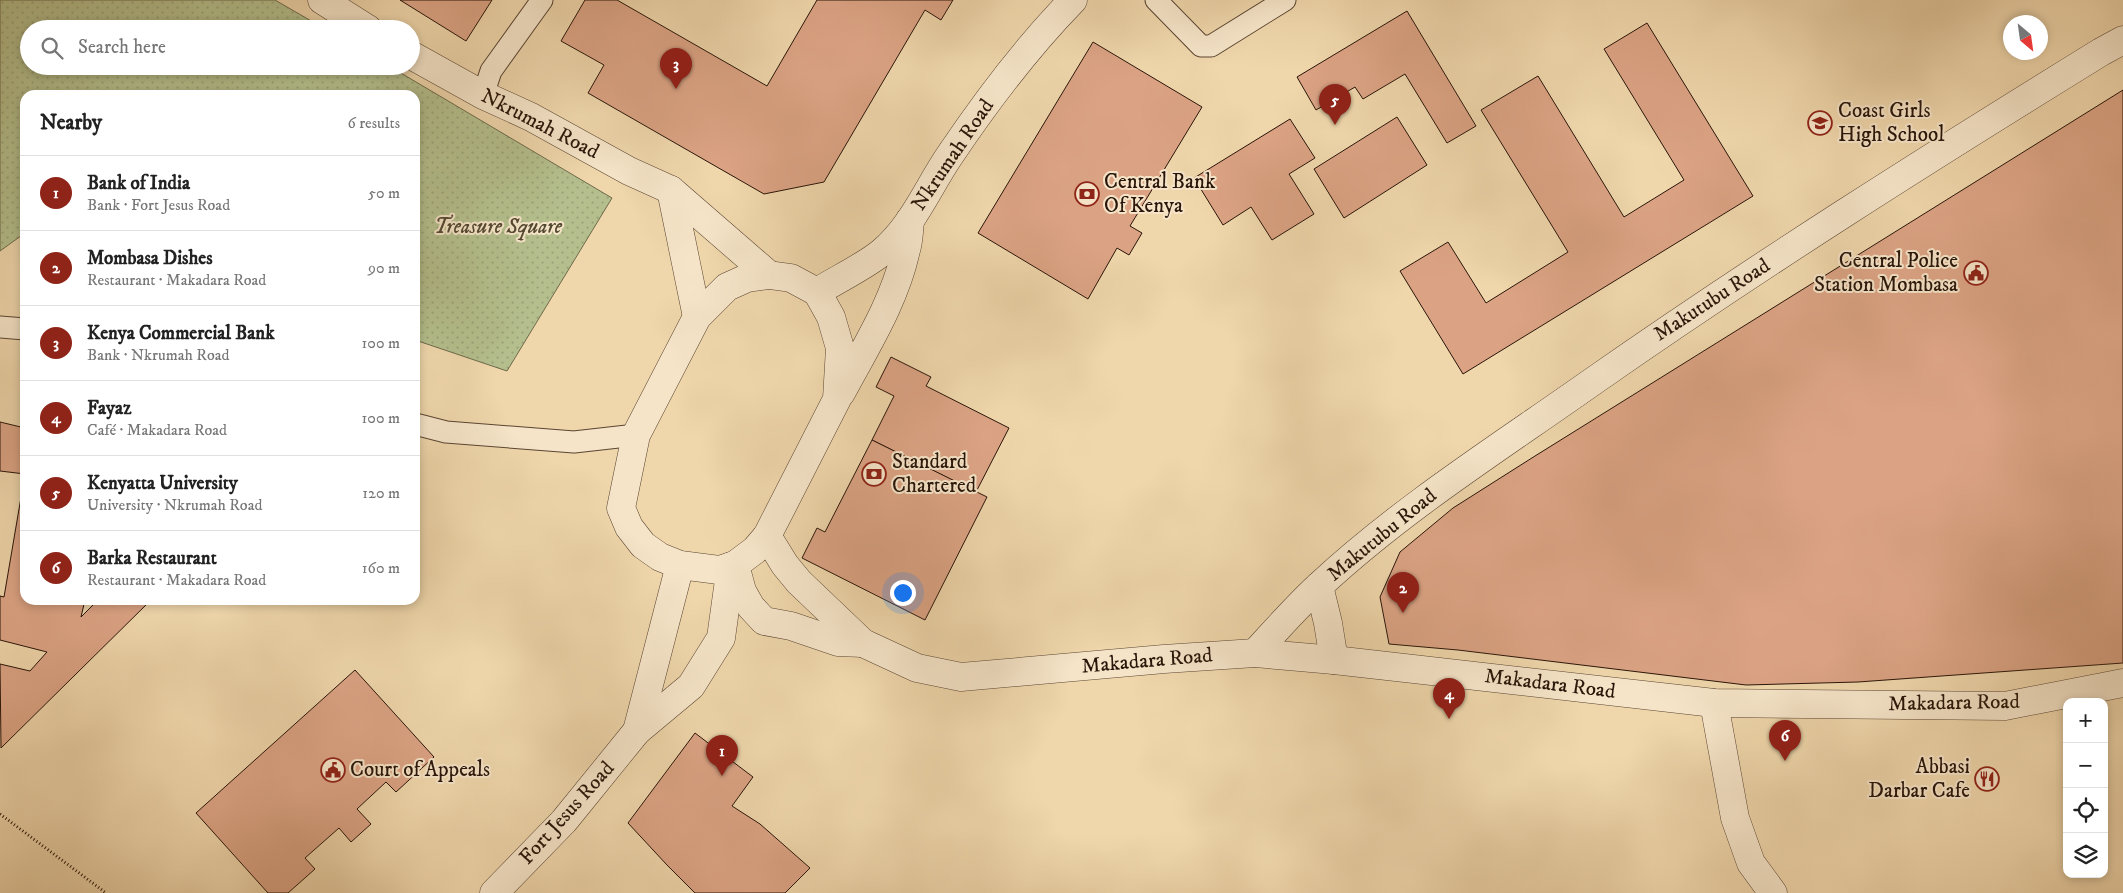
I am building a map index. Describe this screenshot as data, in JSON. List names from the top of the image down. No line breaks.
{"streets":{"street":["Nkrumah Road","Makutubu Road","Makadara Road","Fort Jesus Road"]},"crossings":[["Makutubu Road","Makadara Road"],["Makadara Road","Fort Jesus Road"]],"parks":["Treasure Square"],"places":{"school or university":["Coast Girls High School"],"bank":["Central Bank Of Kenya","Standard Chartered"],"public building":["Central Police Station Mombasa","Court of Appeals"],"restaurant":["Abbasi Darbar Cafe"]},"north":"bottom right","page":{"search":"Search here","pins":["3","5","2","4","6","1"],"heading":["Nearby","6 results"],"list":[{"mark":"1","name":"Bank of India","note":"Bank · Fort Jesus Road","value":"50 m"},{"mark":"2","name":"Mombasa Dishes","note":"Restaurant · Makadara Road","value":"90 m"},{"mark":"3","name":"Kenya Commercial Bank","note":"Bank · Nkrumah Road","value":"100 m"},{"mark":"4","name":"Fayaz","note":"Café · Makadara Road","value":"100 m"},{"mark":"5","name":"Kenyatta University","note":"University · Nkrumah Road","value":"120 m"},{"mark":"6","name":"Barka Restaurant","note":"Restaurant · Makadara Road","value":"160 m"}],"map_buttons":["+","−"]}}
